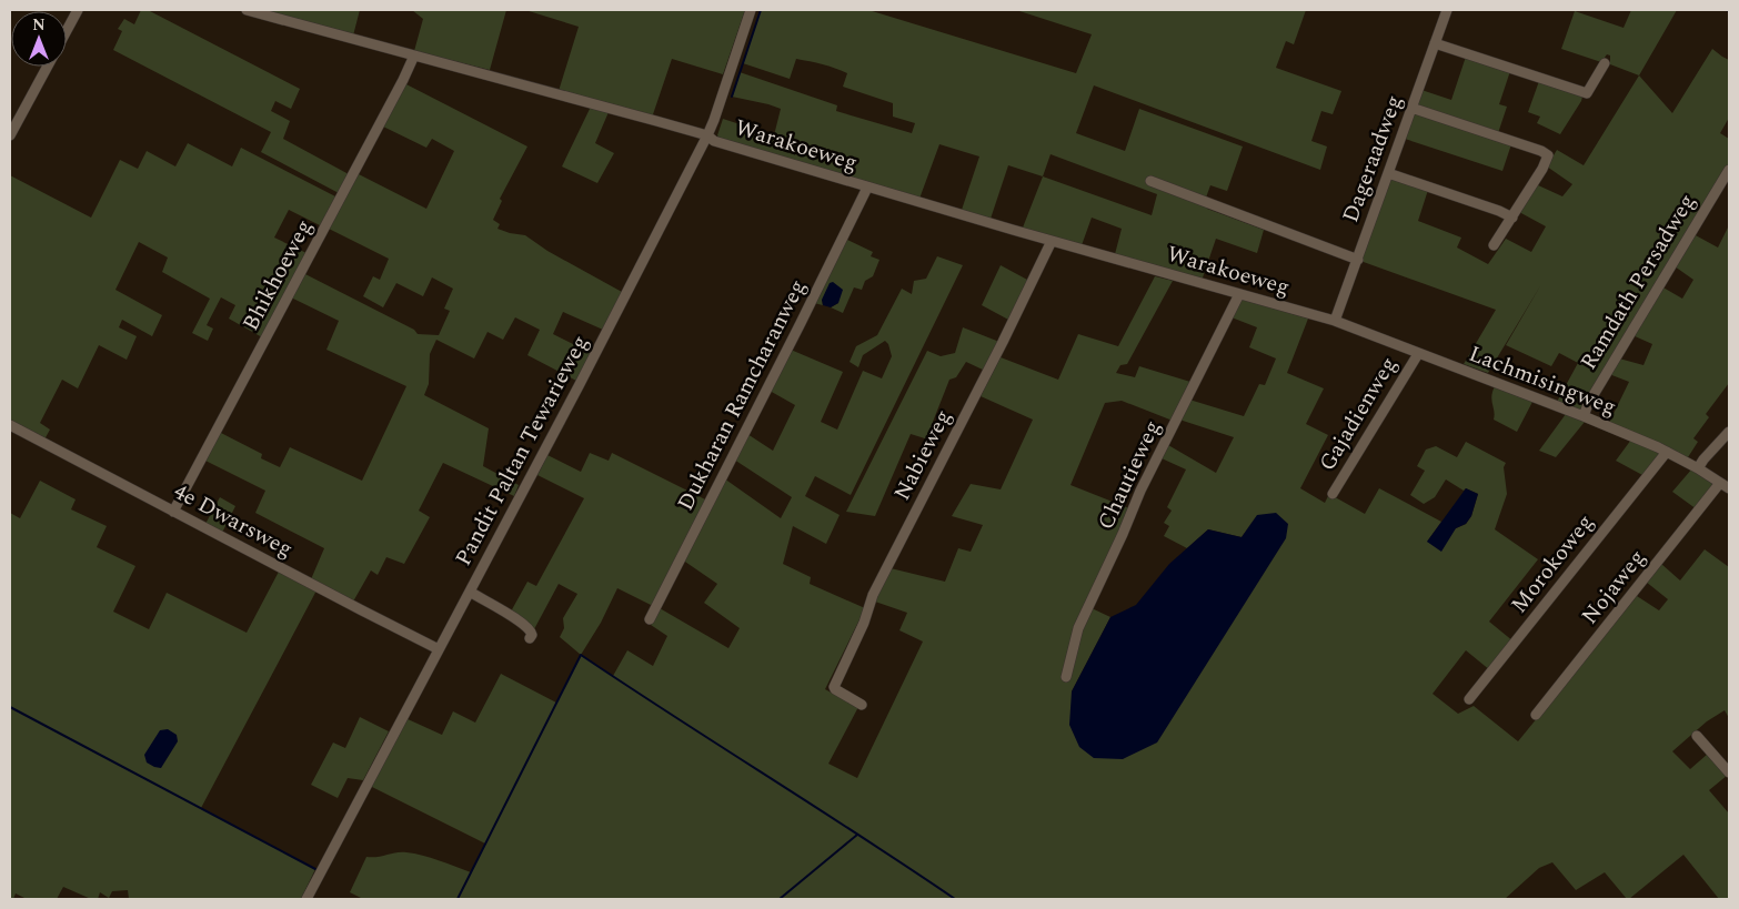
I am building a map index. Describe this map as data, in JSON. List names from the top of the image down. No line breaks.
{"streets":{"street":["Warakoeweg","Dageraadweg","Bhikhoeweg","Ramdath Persadweg","Lachmisingweg","Dukharan Ramcharanweg","Gajadienweg","Pandit Paltan Tewarieweg","Nabieweg","Chautieweg","4e Dwarsweg","Morokoweg","Nojaweg"]},"crossings":[["Warakoeweg","Dageraadweg"],["Warakoeweg","Bhikhoeweg"],["Warakoeweg","Lachmisingweg"],["Warakoeweg","Dukharan Ramcharanweg"],["Warakoeweg","Pandit Paltan Tewarieweg"],["Warakoeweg","Nabieweg"],["Warakoeweg","Chautieweg"],["Dageraadweg","Lachmisingweg"],["Bhikhoeweg","4e Dwarsweg"],["Ramdath Persadweg","Lachmisingweg"],["Lachmisingweg","Gajadienweg"],["Lachmisingweg","Morokoweg"],["Lachmisingweg","Nojaweg"],["Pandit Paltan Tewarieweg","4e Dwarsweg"]],"north":"top"}
